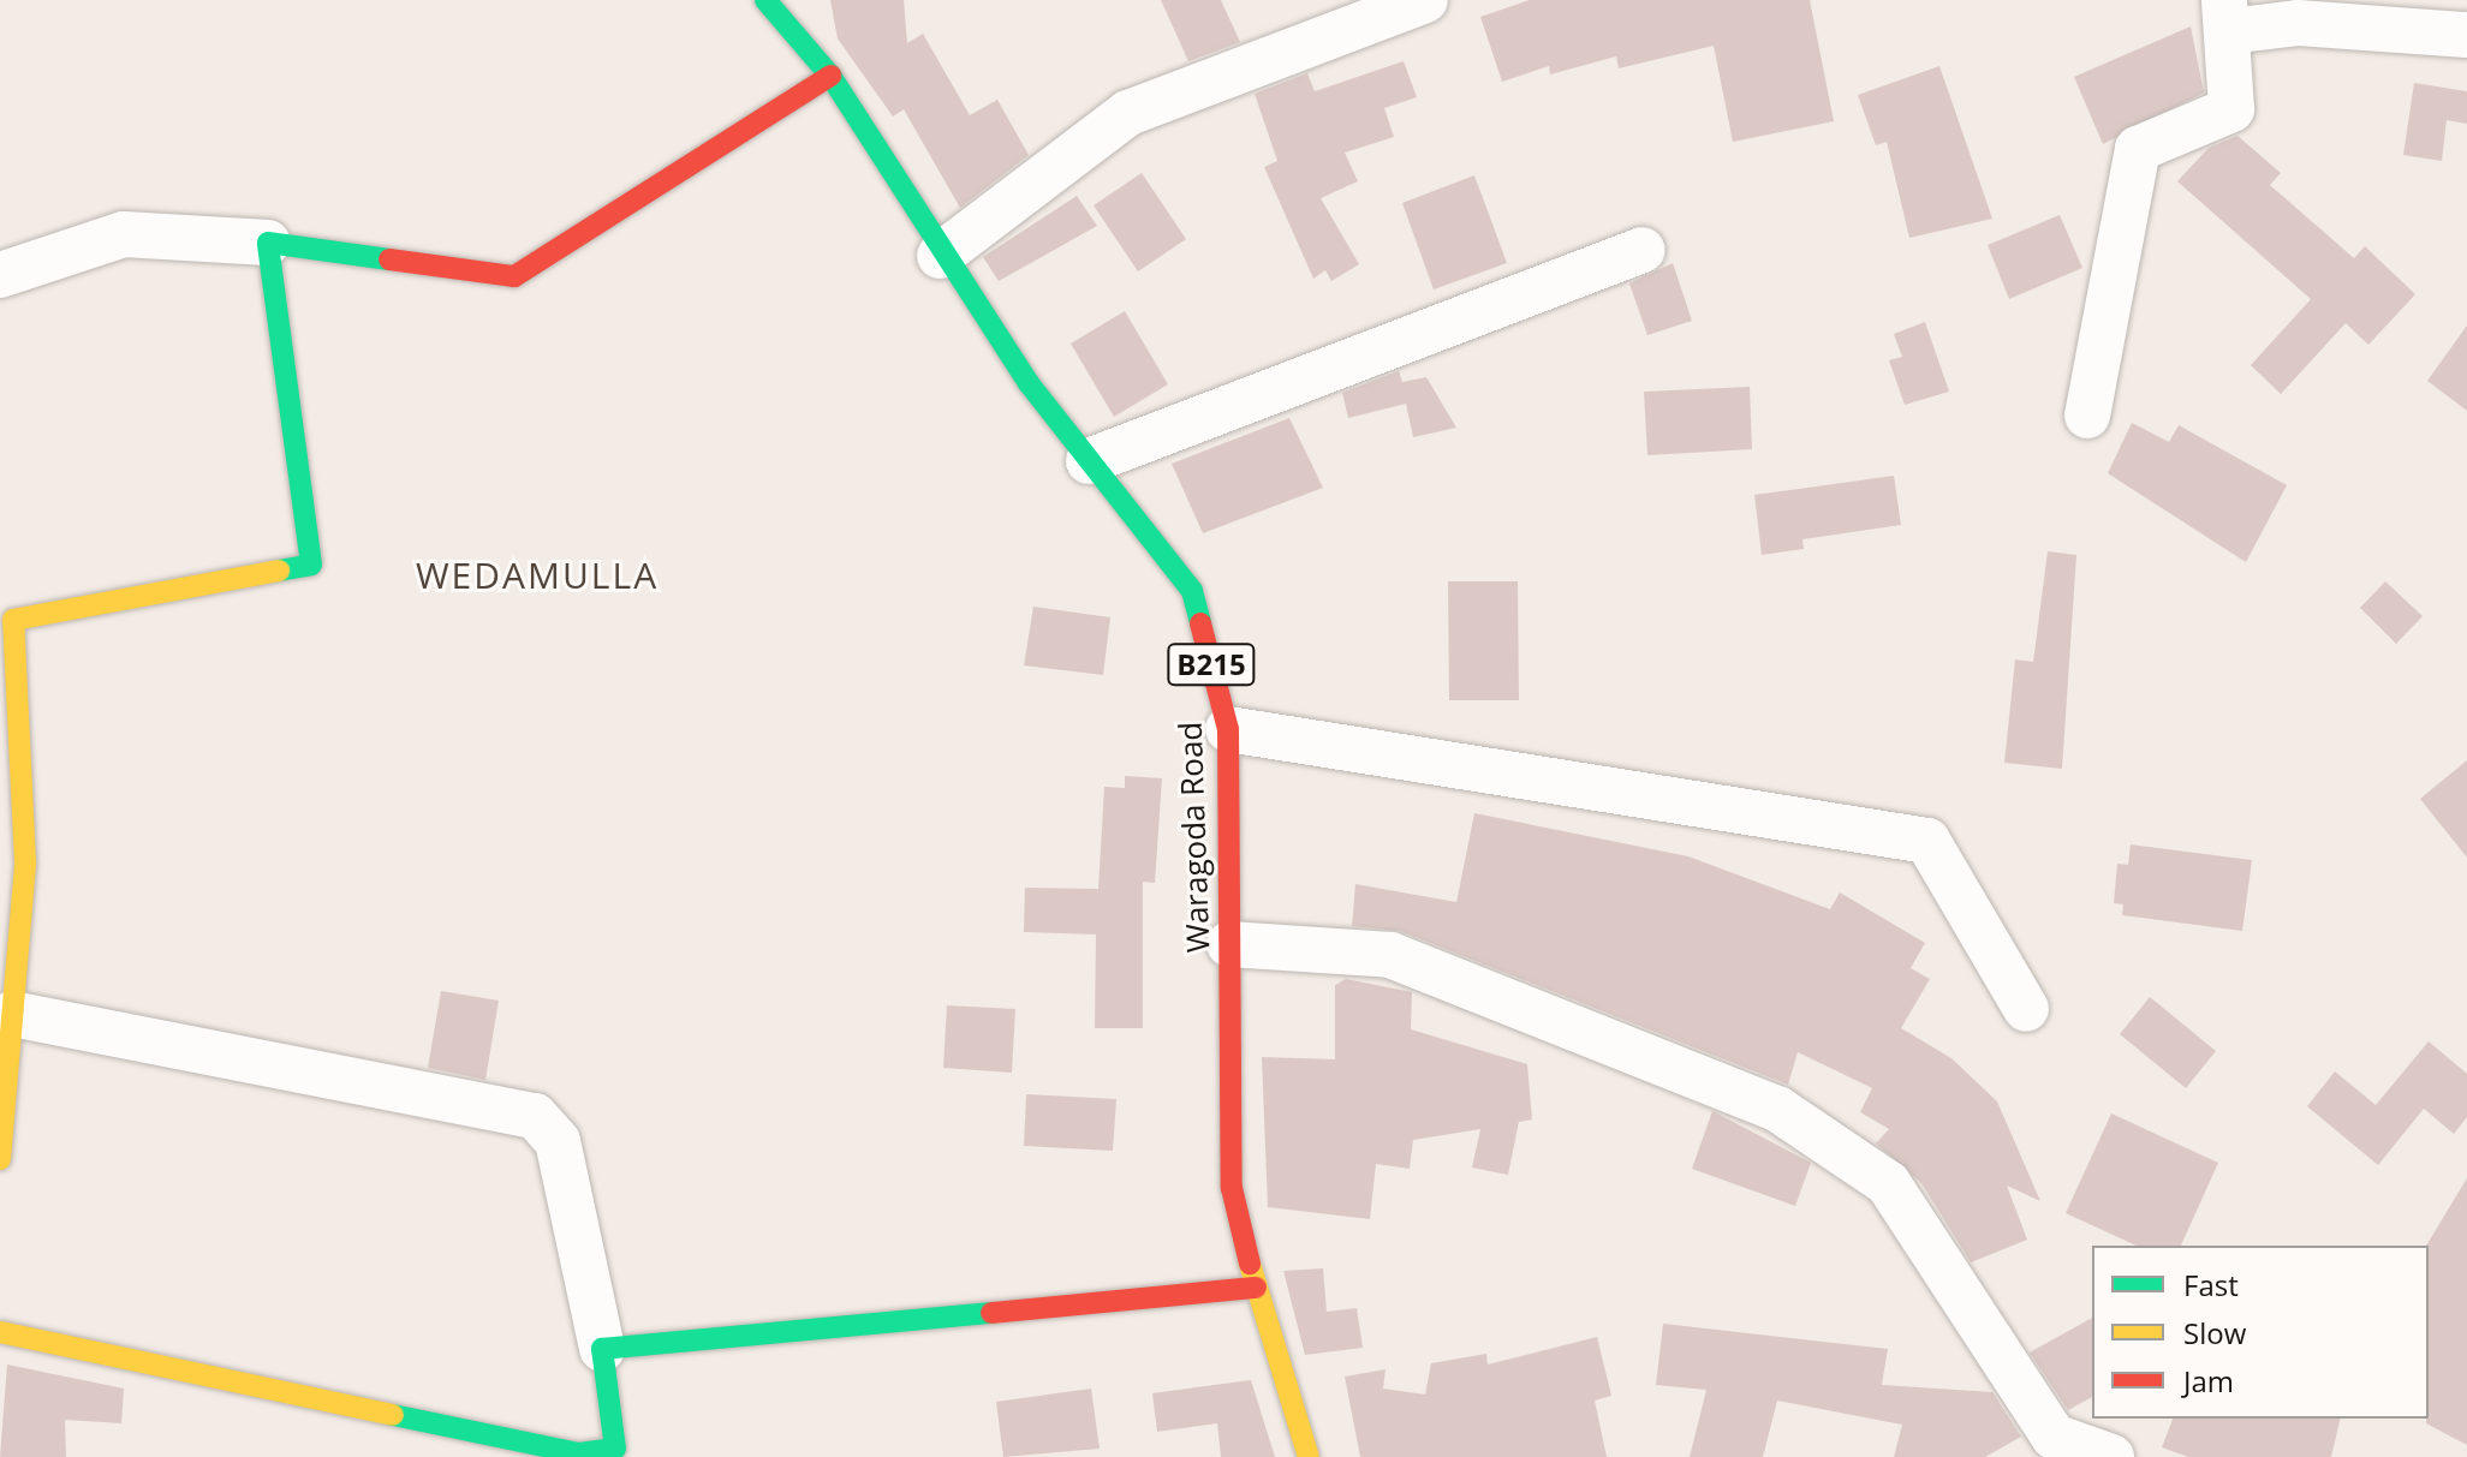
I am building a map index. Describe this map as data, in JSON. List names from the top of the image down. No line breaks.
{"streets":{"street":["B215","Waragoda Road"]},"districts":["WEDAMULLA"],"legend":["Fast","Slow","Jam"]}
